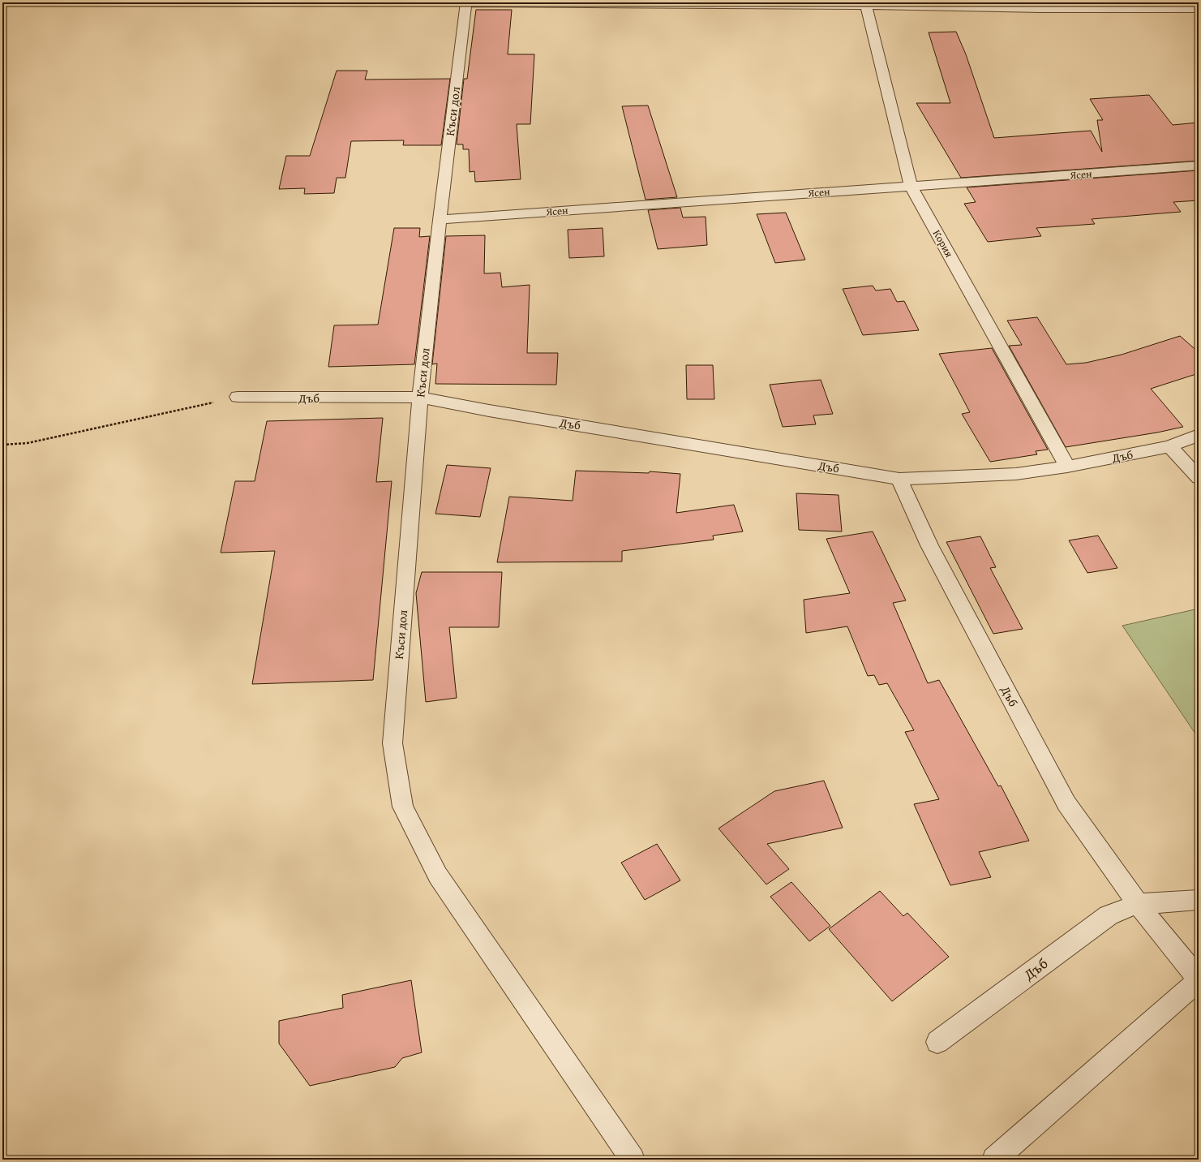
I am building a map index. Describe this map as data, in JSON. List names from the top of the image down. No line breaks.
{"streets":{"street":["Къси дол","Ясен","Кория","Дъб"]},"crossings":[["Къси дол","Ясен"],["Къси дол","Дъб"],["Ясен","Кория"],["Кория","Дъб"]]}
